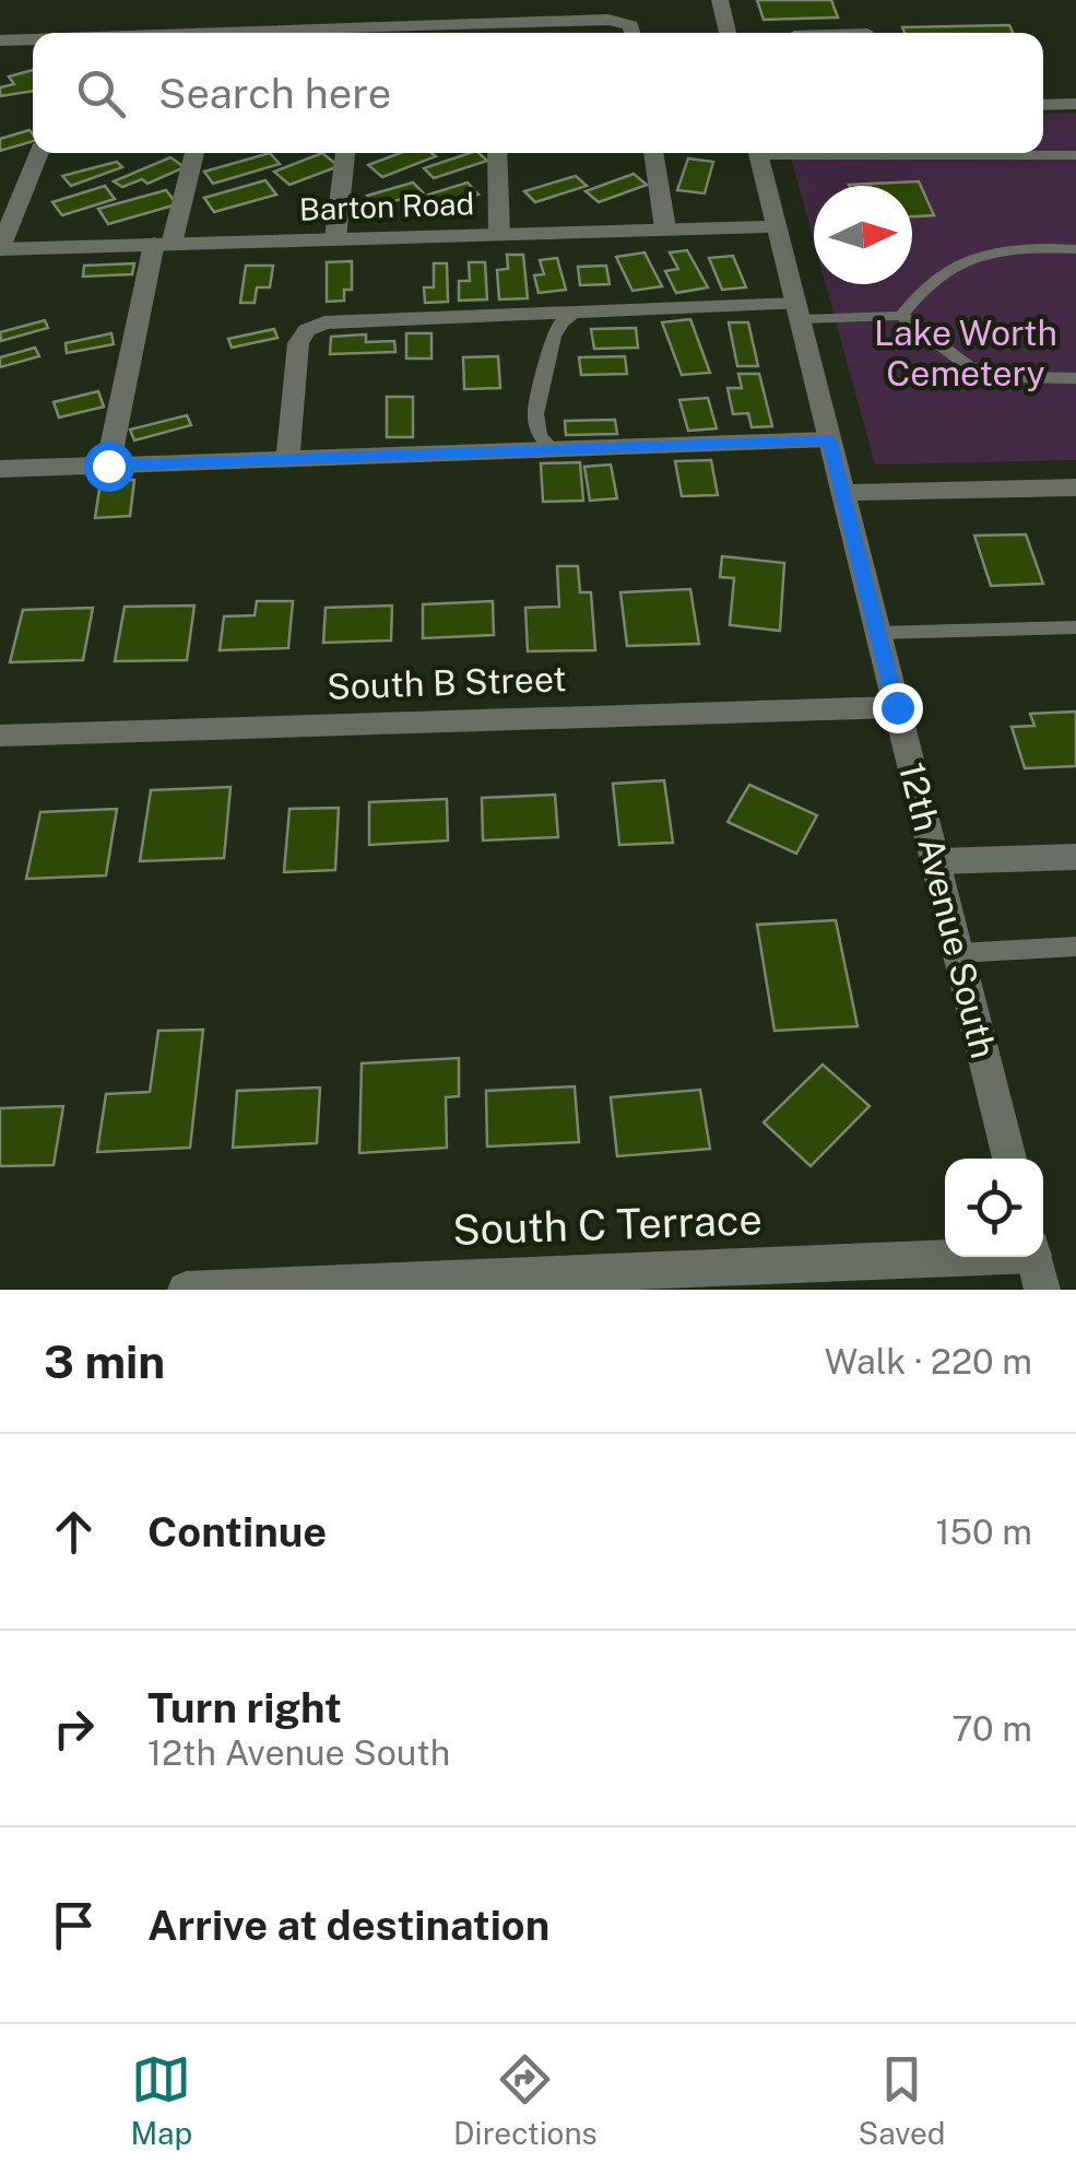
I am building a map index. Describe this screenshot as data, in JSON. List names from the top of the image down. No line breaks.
{"streets":{"street":["Barton Road","South B Street","12th Avenue South","South C Terrace"]},"crossings":[["Barton Road","12th Avenue South"],["South B Street","12th Avenue South"]],"parks":["Lake Worth Cemetery"],"north":"right","page":{"search":"Search here","heading":["3 min","Walk · 220 m"],"list":[["Continue","150 m"],["Turn right","12th Avenue South","70 m"],"Arrive at destination"],"nav":["Map","Directions","Saved"]}}
